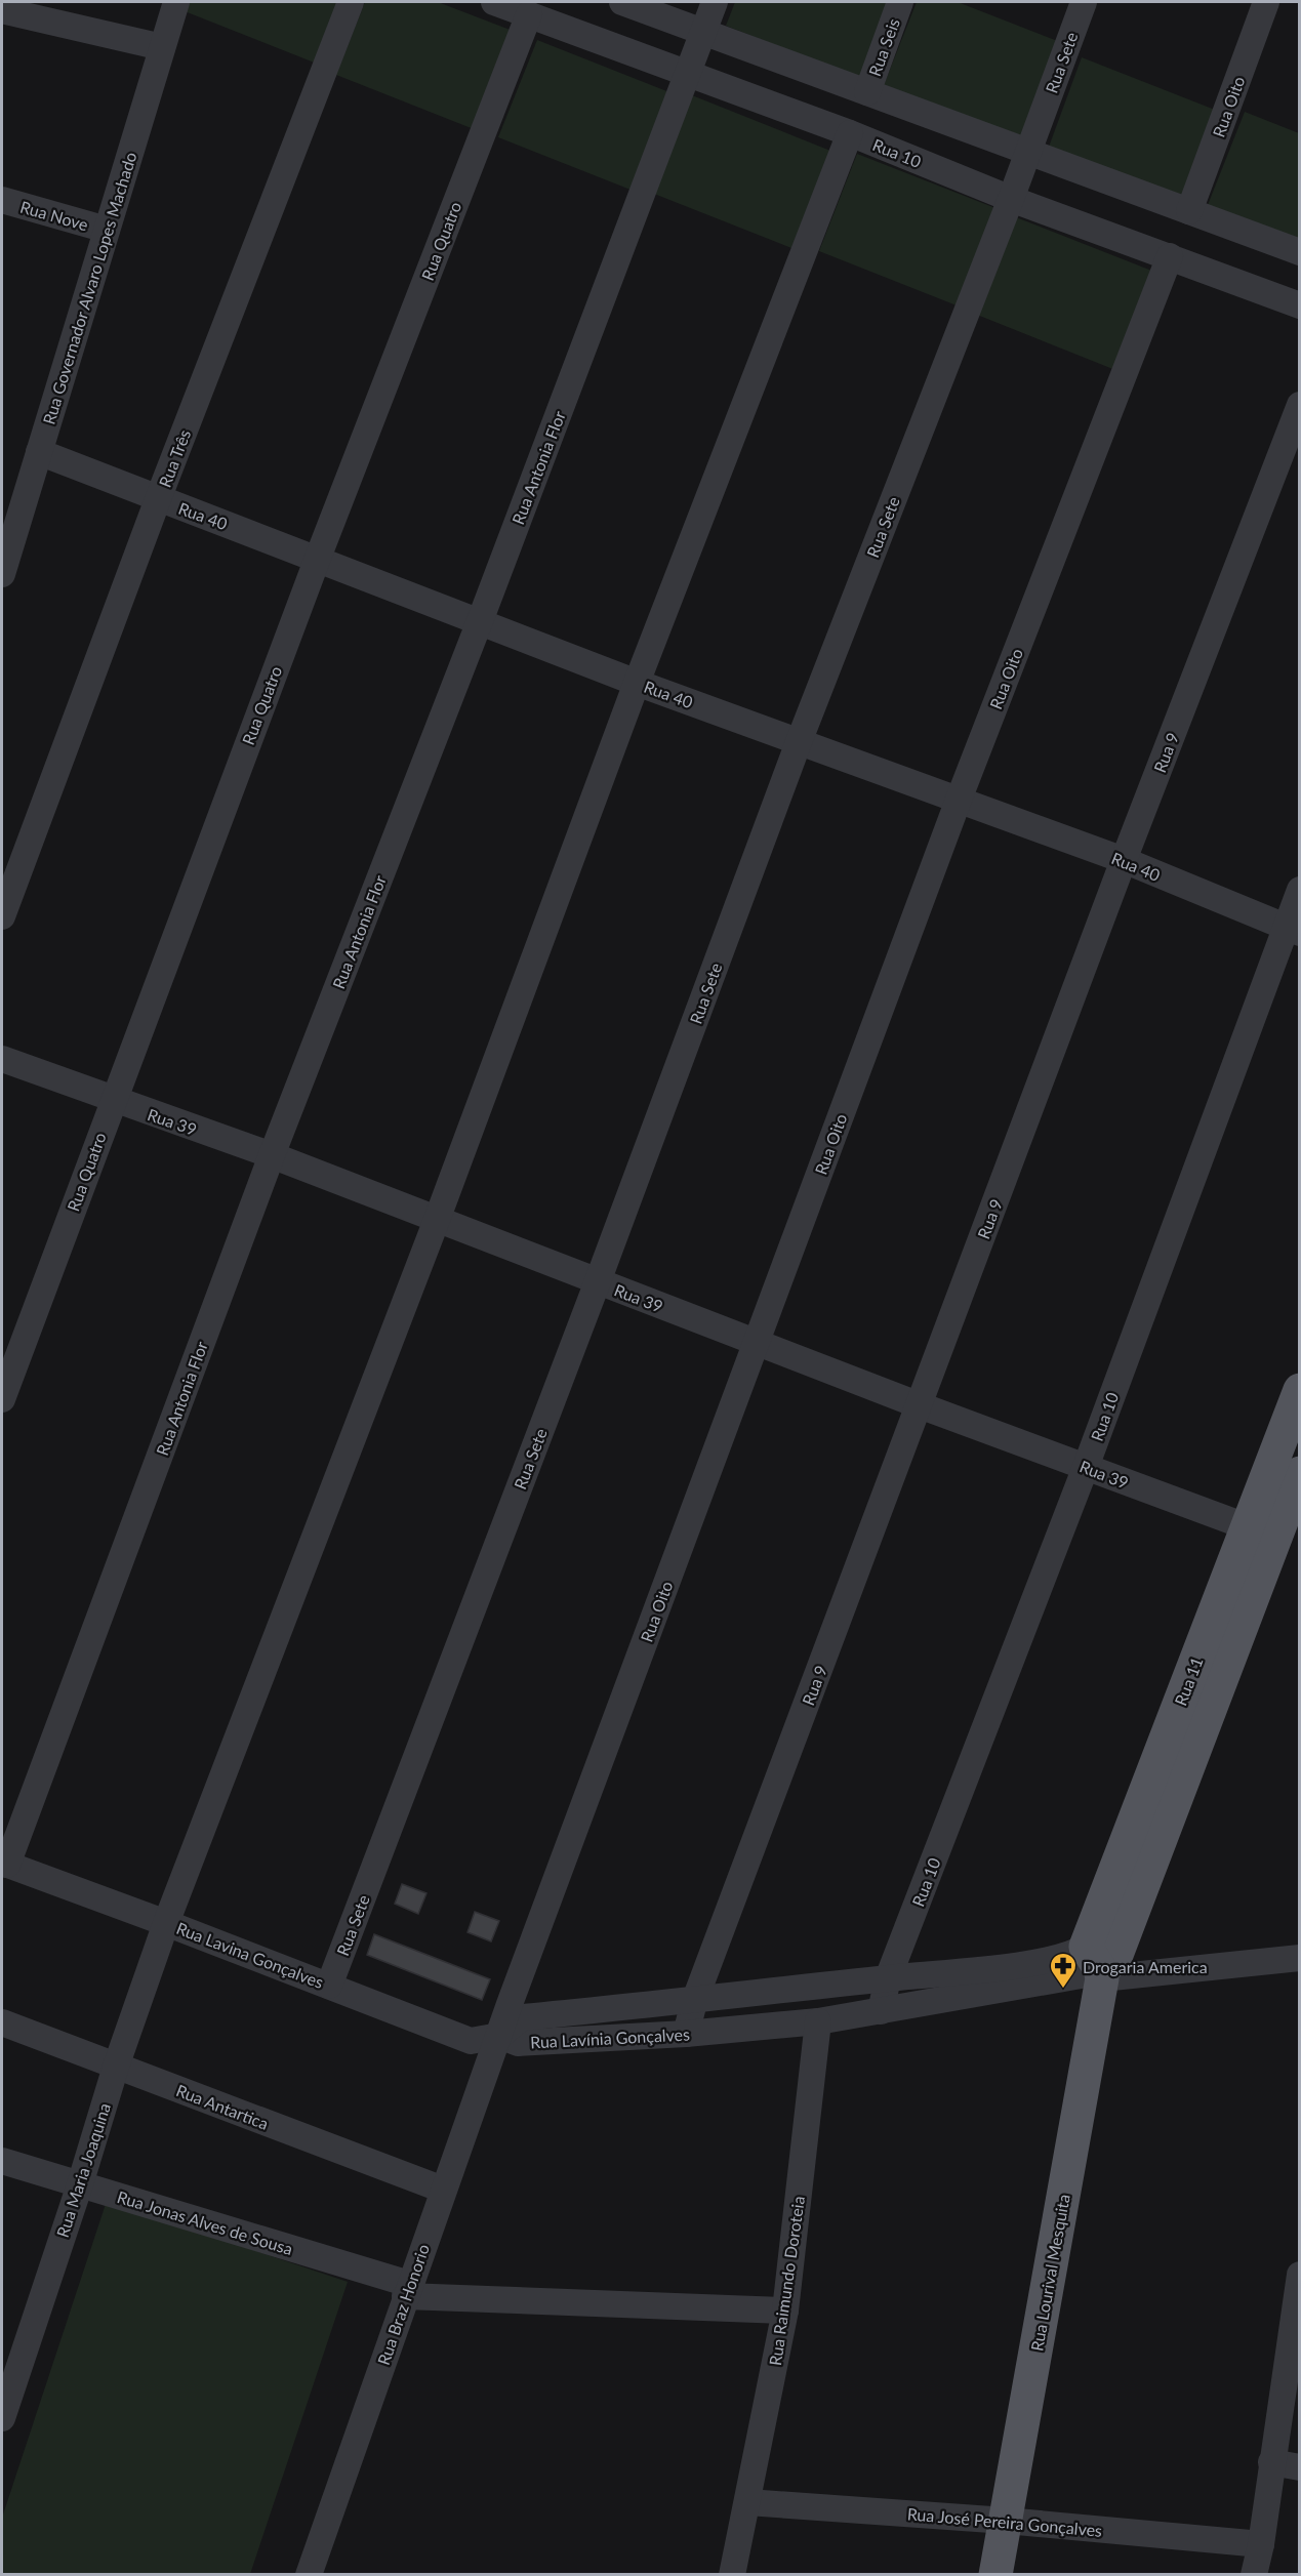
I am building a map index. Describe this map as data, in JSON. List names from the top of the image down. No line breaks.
{"streets":{"main road":["Rua 11","Rua Lourival Mesquita"],"street":["Rua Seis","Rua Sete","Rua Oito","Rua 10","Rua Nove","Rua Quatro","Rua Governador Alvaro Lopes Machado","Rua Três","Rua Antonia Flor","Rua 40","Rua 9","Rua 39","Rua Lavina Gonçalves","Rua Lavínia Gonçalves","Rua Antartica","Rua Maria Joaquina","Rua Jonas Alves de Sousa","Rua Raimundo Doroteia","Rua Braz Honorio","Rua José Pereira Gonçalves"]},"crossings":[["Rua Sete","Rua 10"],["Rua Sete","Rua 40"],["Rua Sete","Rua 39"],["Rua Sete","Rua Lavina Gonçalves"],["Rua Oito","Rua 10"],["Rua Oito","Rua 40"],["Rua Oito","Rua 39"],["Rua Oito","Rua Lavina Gonçalves"],["Rua Oito","Rua Lavínia Gonçalves"],["Rua Oito","Rua Braz Honorio"],["Rua 10","Rua Quatro"],["Rua 10","Rua Antonia Flor"],["Rua 10","Rua 40"],["Rua 10","Rua 39"],["Rua 10","Rua Lavínia Gonçalves"],["Rua 10","Rua Maria Joaquina"],["Rua Nove","Rua Governador Alvaro Lopes Machado"],["Rua Quatro","Rua 40"],["Rua Quatro","Rua 39"],["Rua Governador Alvaro Lopes Machado","Rua 40"],["Rua Três","Rua 40"],["Rua Antonia Flor","Rua 40"],["Rua Antonia Flor","Rua 39"],["Rua Antonia Flor","Rua Lavina Gonçalves"],["Rua 40","Rua 9"],["Rua 40","Rua Maria Joaquina"],["Rua 9","Rua 39"],["Rua 9","Rua Lavínia Gonçalves"],["Rua 39","Rua 11"],["Rua 39","Rua Maria Joaquina"],["Rua 11","Rua Lavínia Gonçalves"],["Rua 11","Rua Lourival Mesquita"],["Rua Lavina Gonçalves","Rua Lavínia Gonçalves"],["Rua Lavina Gonçalves","Rua Maria Joaquina"],["Rua Lavina Gonçalves","Rua Braz Honorio"],["Rua Lavínia Gonçalves","Rua Lourival Mesquita"],["Rua Lavínia Gonçalves","Rua Raimundo Doroteia"],["Rua Lavínia Gonçalves","Rua Braz Honorio"],["Rua Antartica","Rua Maria Joaquina"],["Rua Antartica","Rua Braz Honorio"],["Rua Maria Joaquina","Rua Jonas Alves de Sousa"],["Rua Jonas Alves de Sousa","Rua Raimundo Doroteia"],["Rua Jonas Alves de Sousa","Rua Braz Honorio"],["Rua Lourival Mesquita","Rua José Pereira Gonçalves"],["Rua Raimundo Doroteia","Rua José Pereira Gonçalves"]],"places":{"pharmacy":["Drogaria America"]}}
